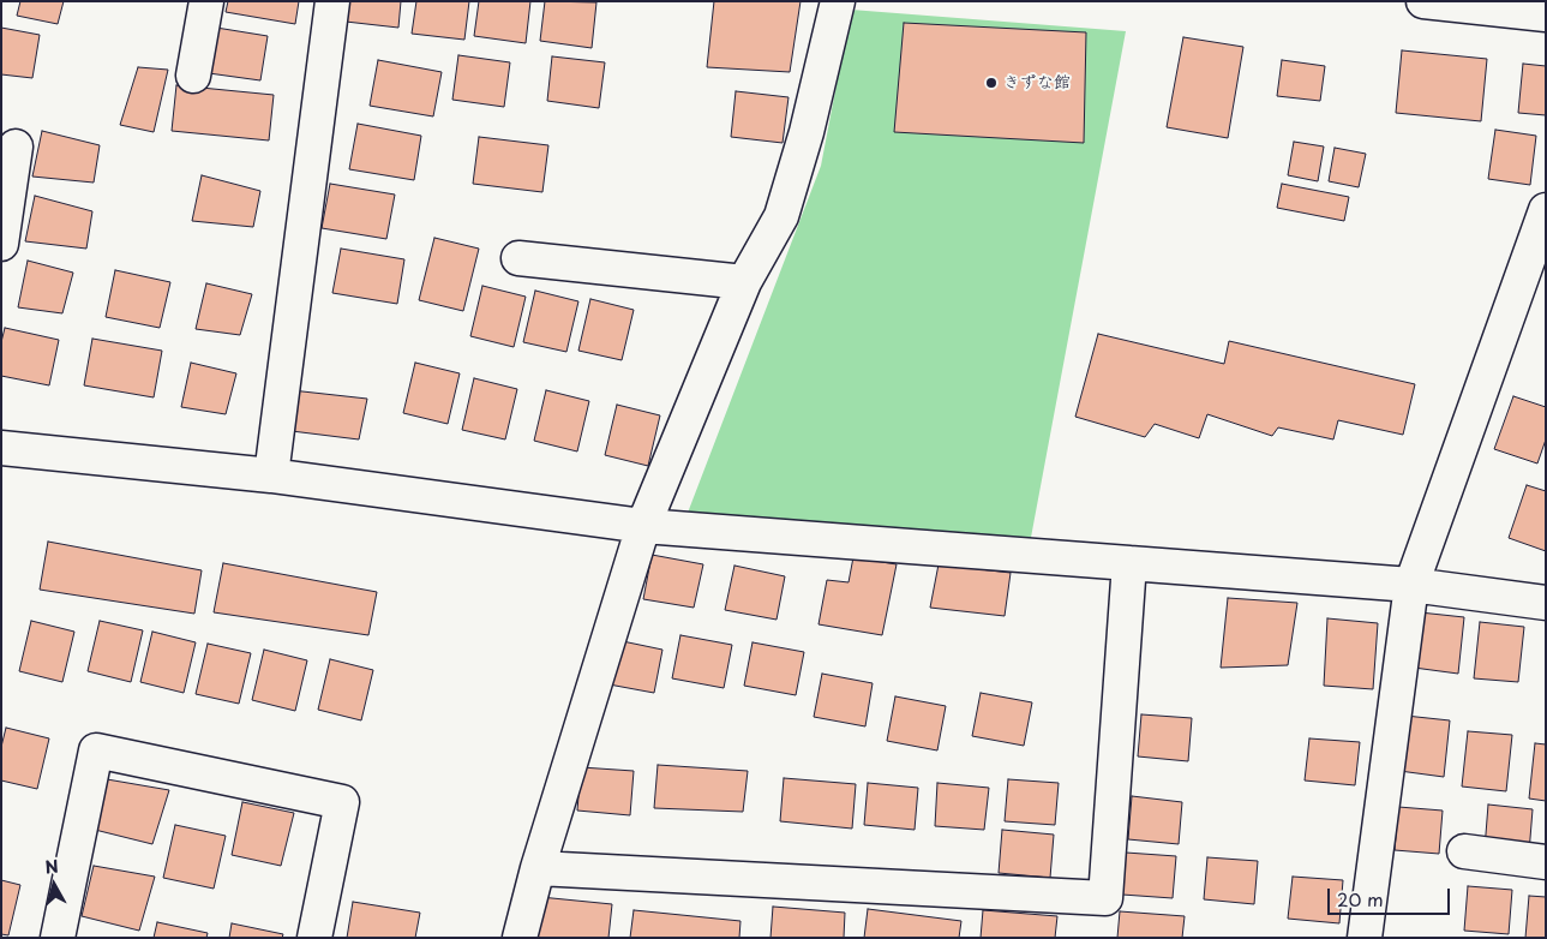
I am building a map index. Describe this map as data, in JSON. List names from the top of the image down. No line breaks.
{"places":["きずな館"],"scale_bar":"20 m","north":"top"}
